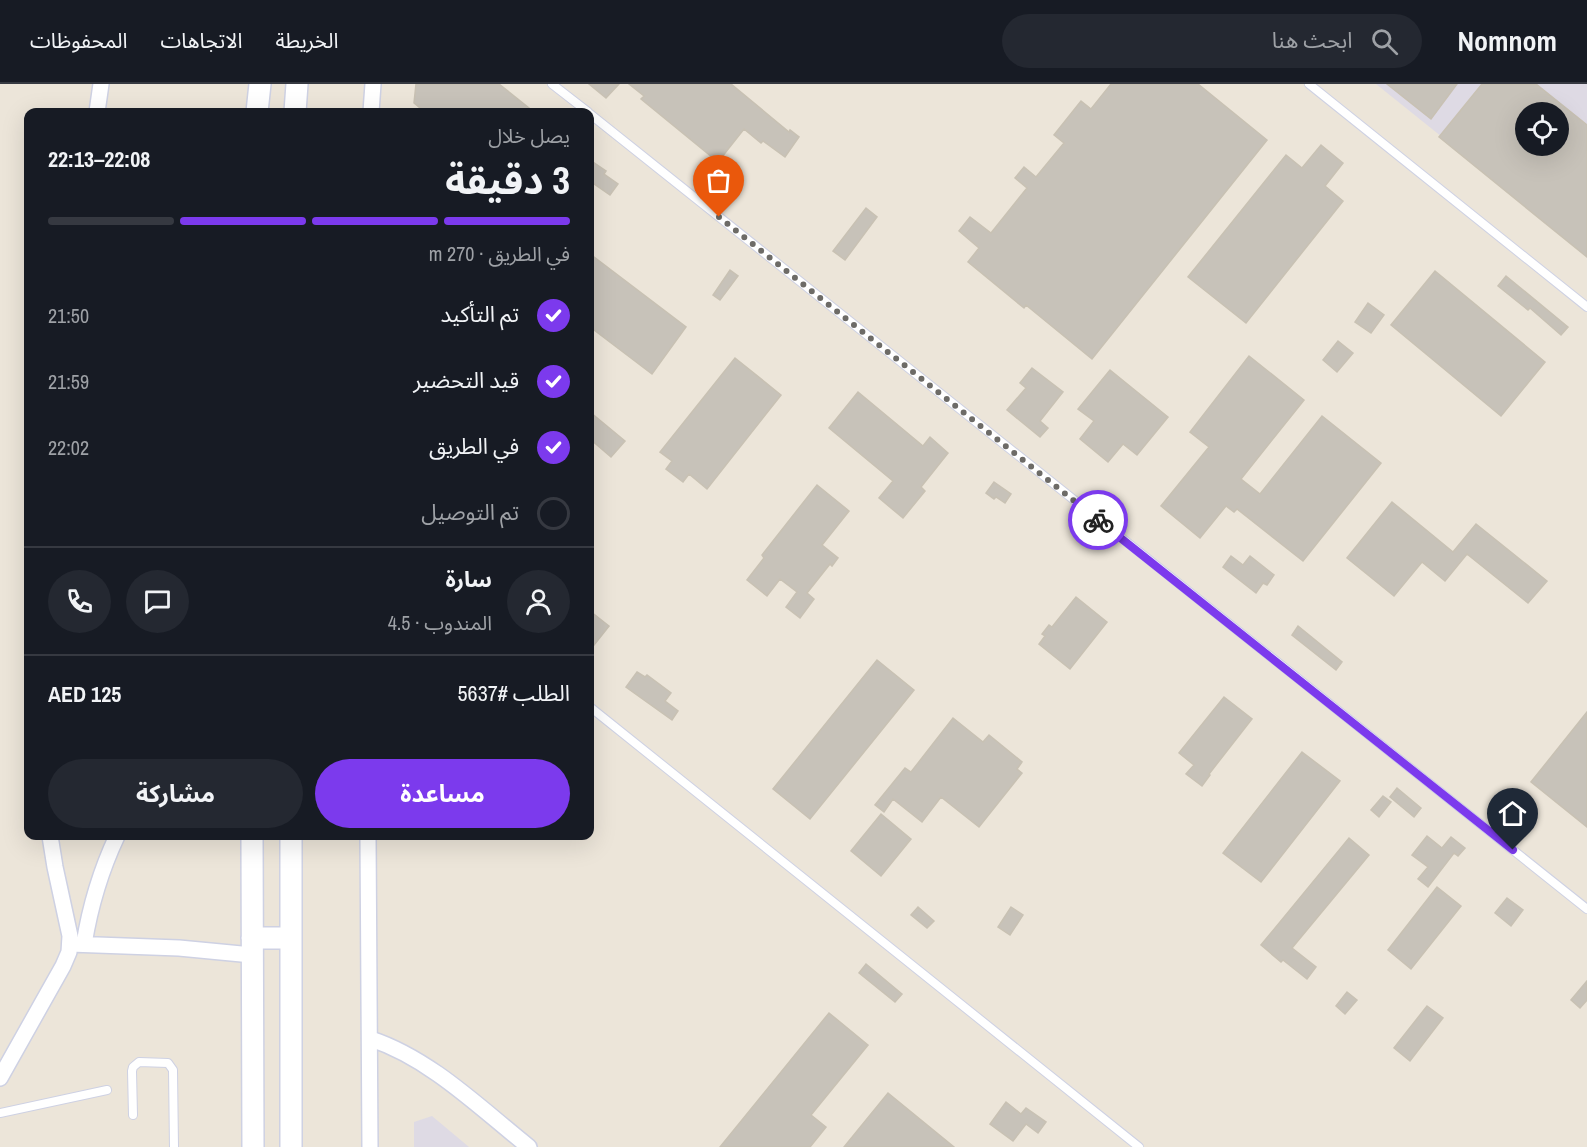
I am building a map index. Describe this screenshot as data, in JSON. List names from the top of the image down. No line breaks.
{"page":{"header":"Nomnom","search":"ابحث هنا","nav":["الخريطة","الاتجاهات","المحفوظات"],"heading":["3 دقيقة","يصل خلال","22:08–22:13"],"panel":["سارة","المندوب · 4.5","الطلب #5637","AED 125"],"bar":"في الطريق · 270 m","list":[["تم التأكيد","21:50"],["قيد التحضير","21:59"],["في الطريق","22:02"],"تم التوصيل"],"buttons":["مساعدة","مشاركة"]}}
